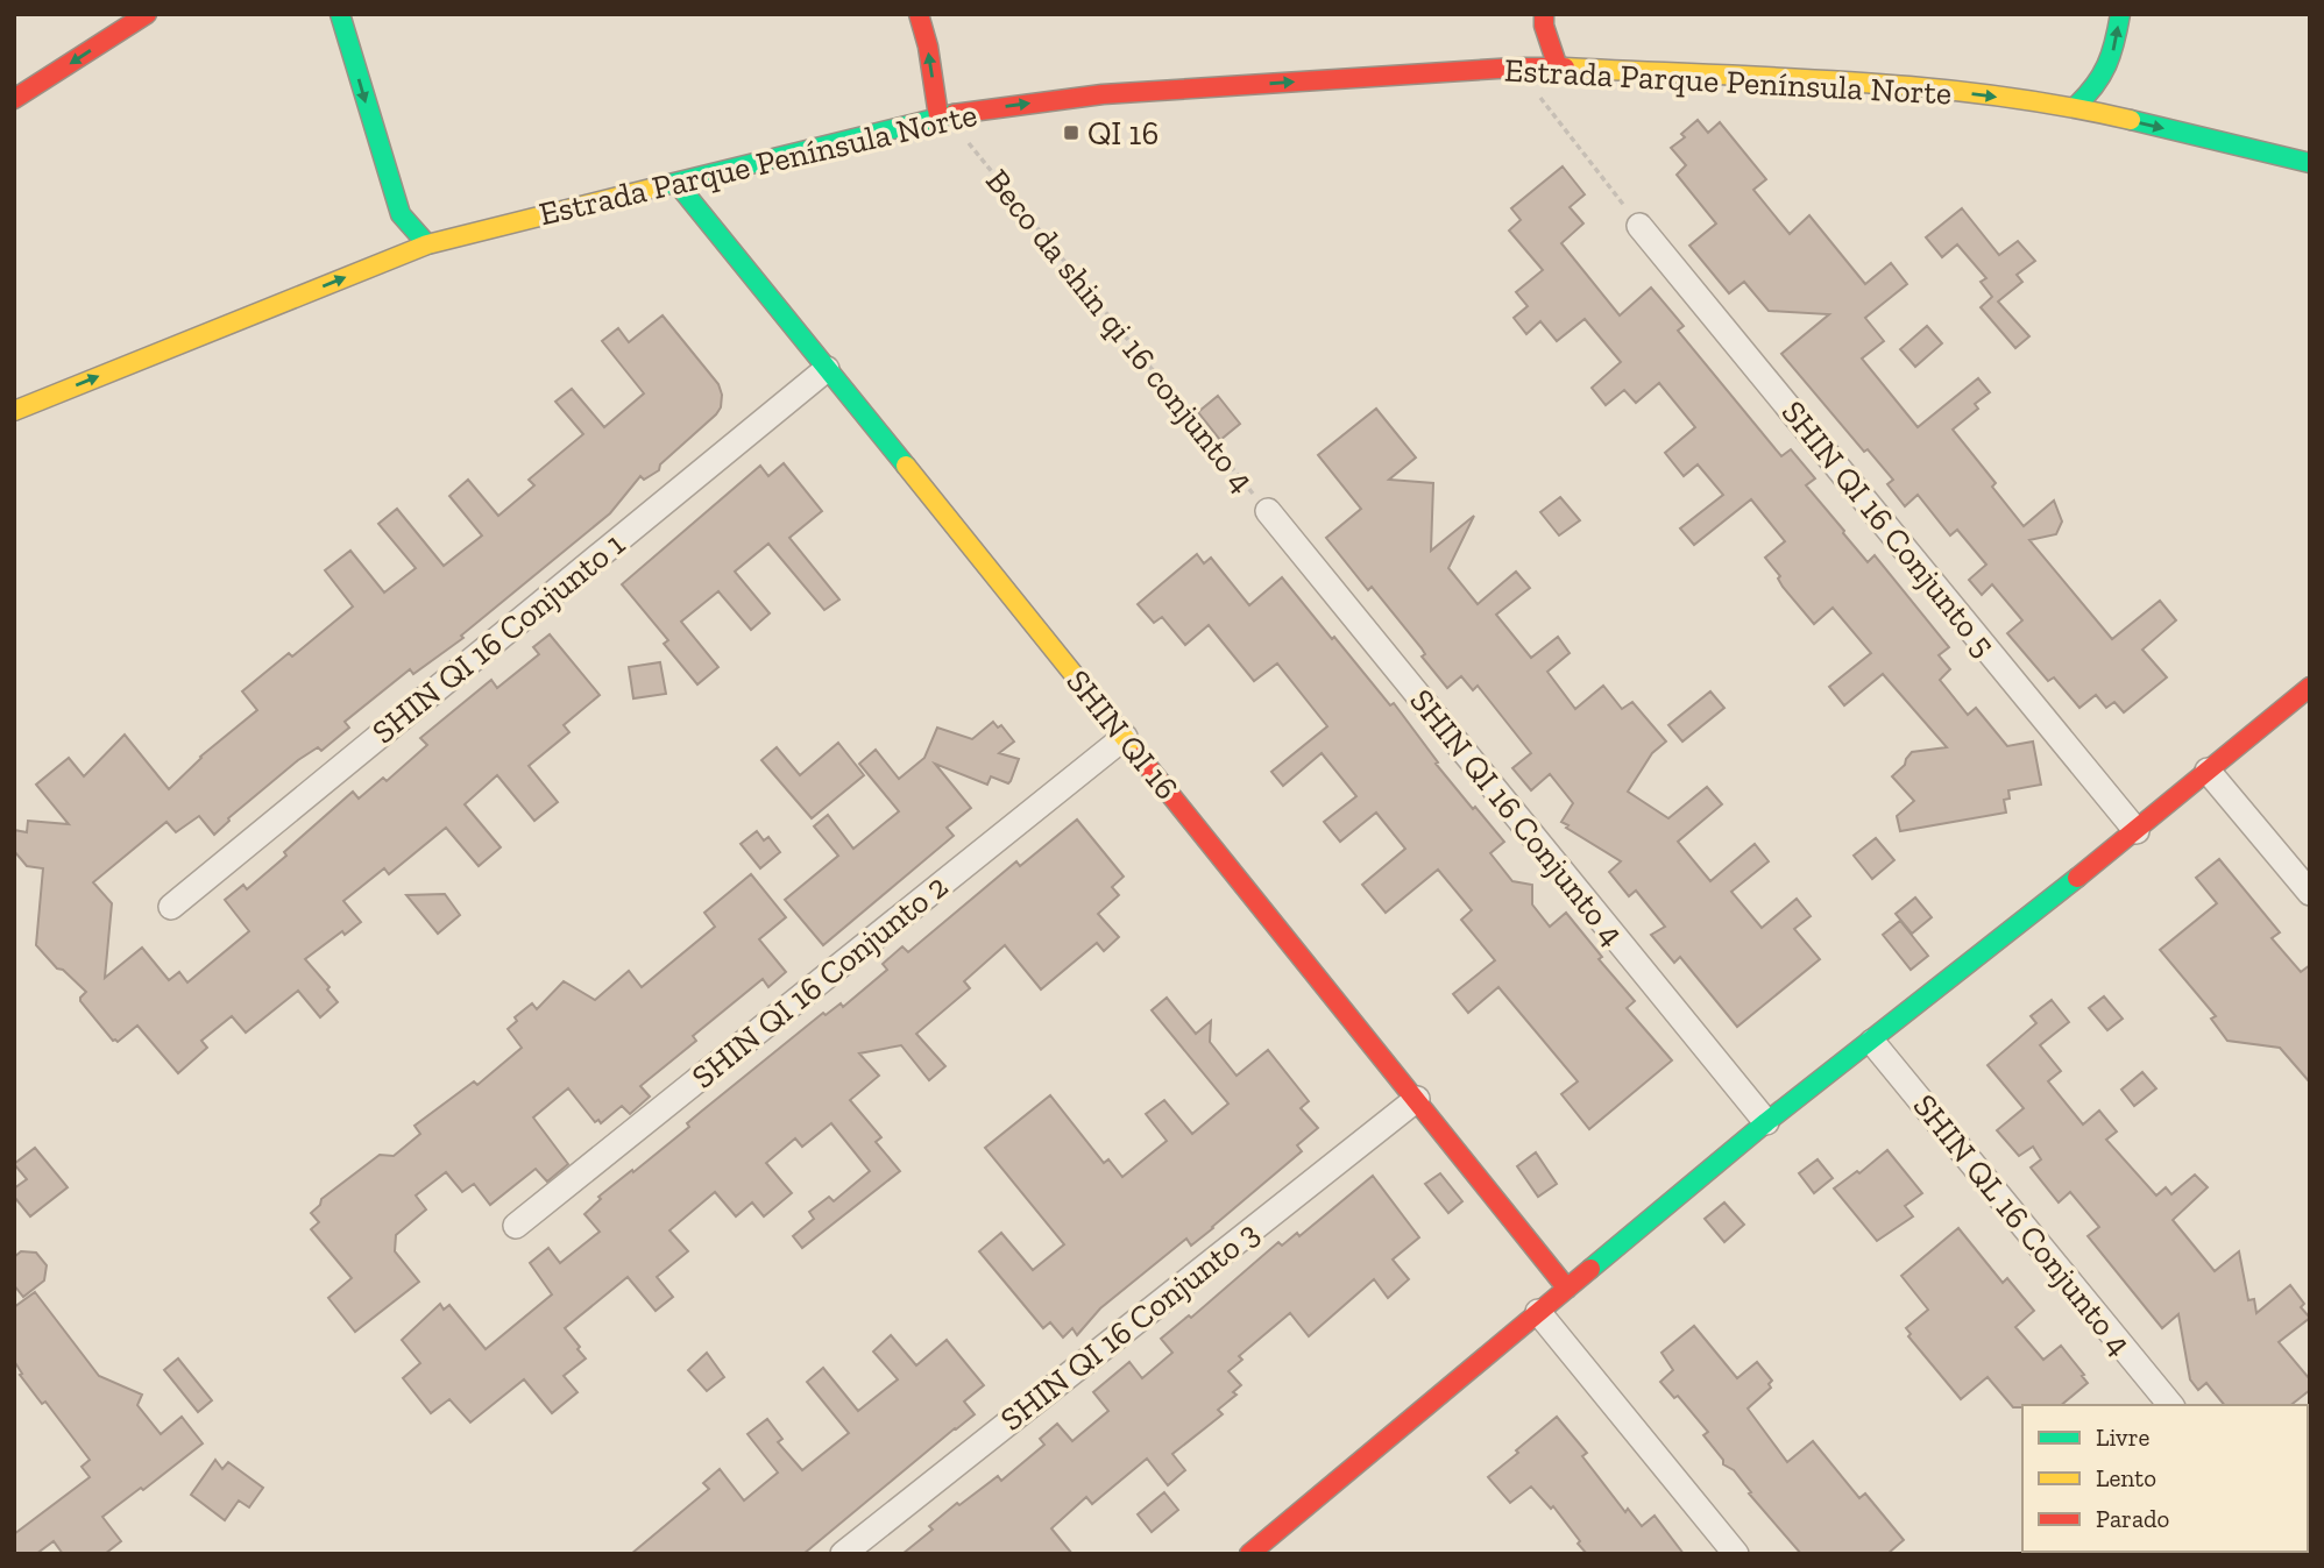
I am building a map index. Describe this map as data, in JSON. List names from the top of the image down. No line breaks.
{"streets":{"main road":["Estrada Parque Península Norte","SHIN QI 16"],"street":["SHIN QI 16 Conjunto 5","SHIN QI 16 Conjunto 1","SHIN QI 16 Conjunto 4","SHIN QI 16 Conjunto 2","SHIN QL 16 Conjunto 4","SHIN QI 16 Conjunto 3"],"path":["Beco da shin qi 16 conjunto 4"]},"crossings":[["Estrada Parque Península Norte","Beco da shin qi 16 conjunto 4"],["Estrada Parque Península Norte","SHIN QI 16"],["Beco da shin qi 16 conjunto 4","SHIN QI 16 Conjunto 4"],["SHIN QI 16 Conjunto 1","SHIN QI 16"],["SHIN QI 16","SHIN QI 16 Conjunto 2"],["SHIN QI 16","SHIN QI 16 Conjunto 3"]],"one_way":["Estrada Parque Península Norte"],"places":{"transit":["QI 16"]},"legend":["Livre","Lento","Parado"]}
